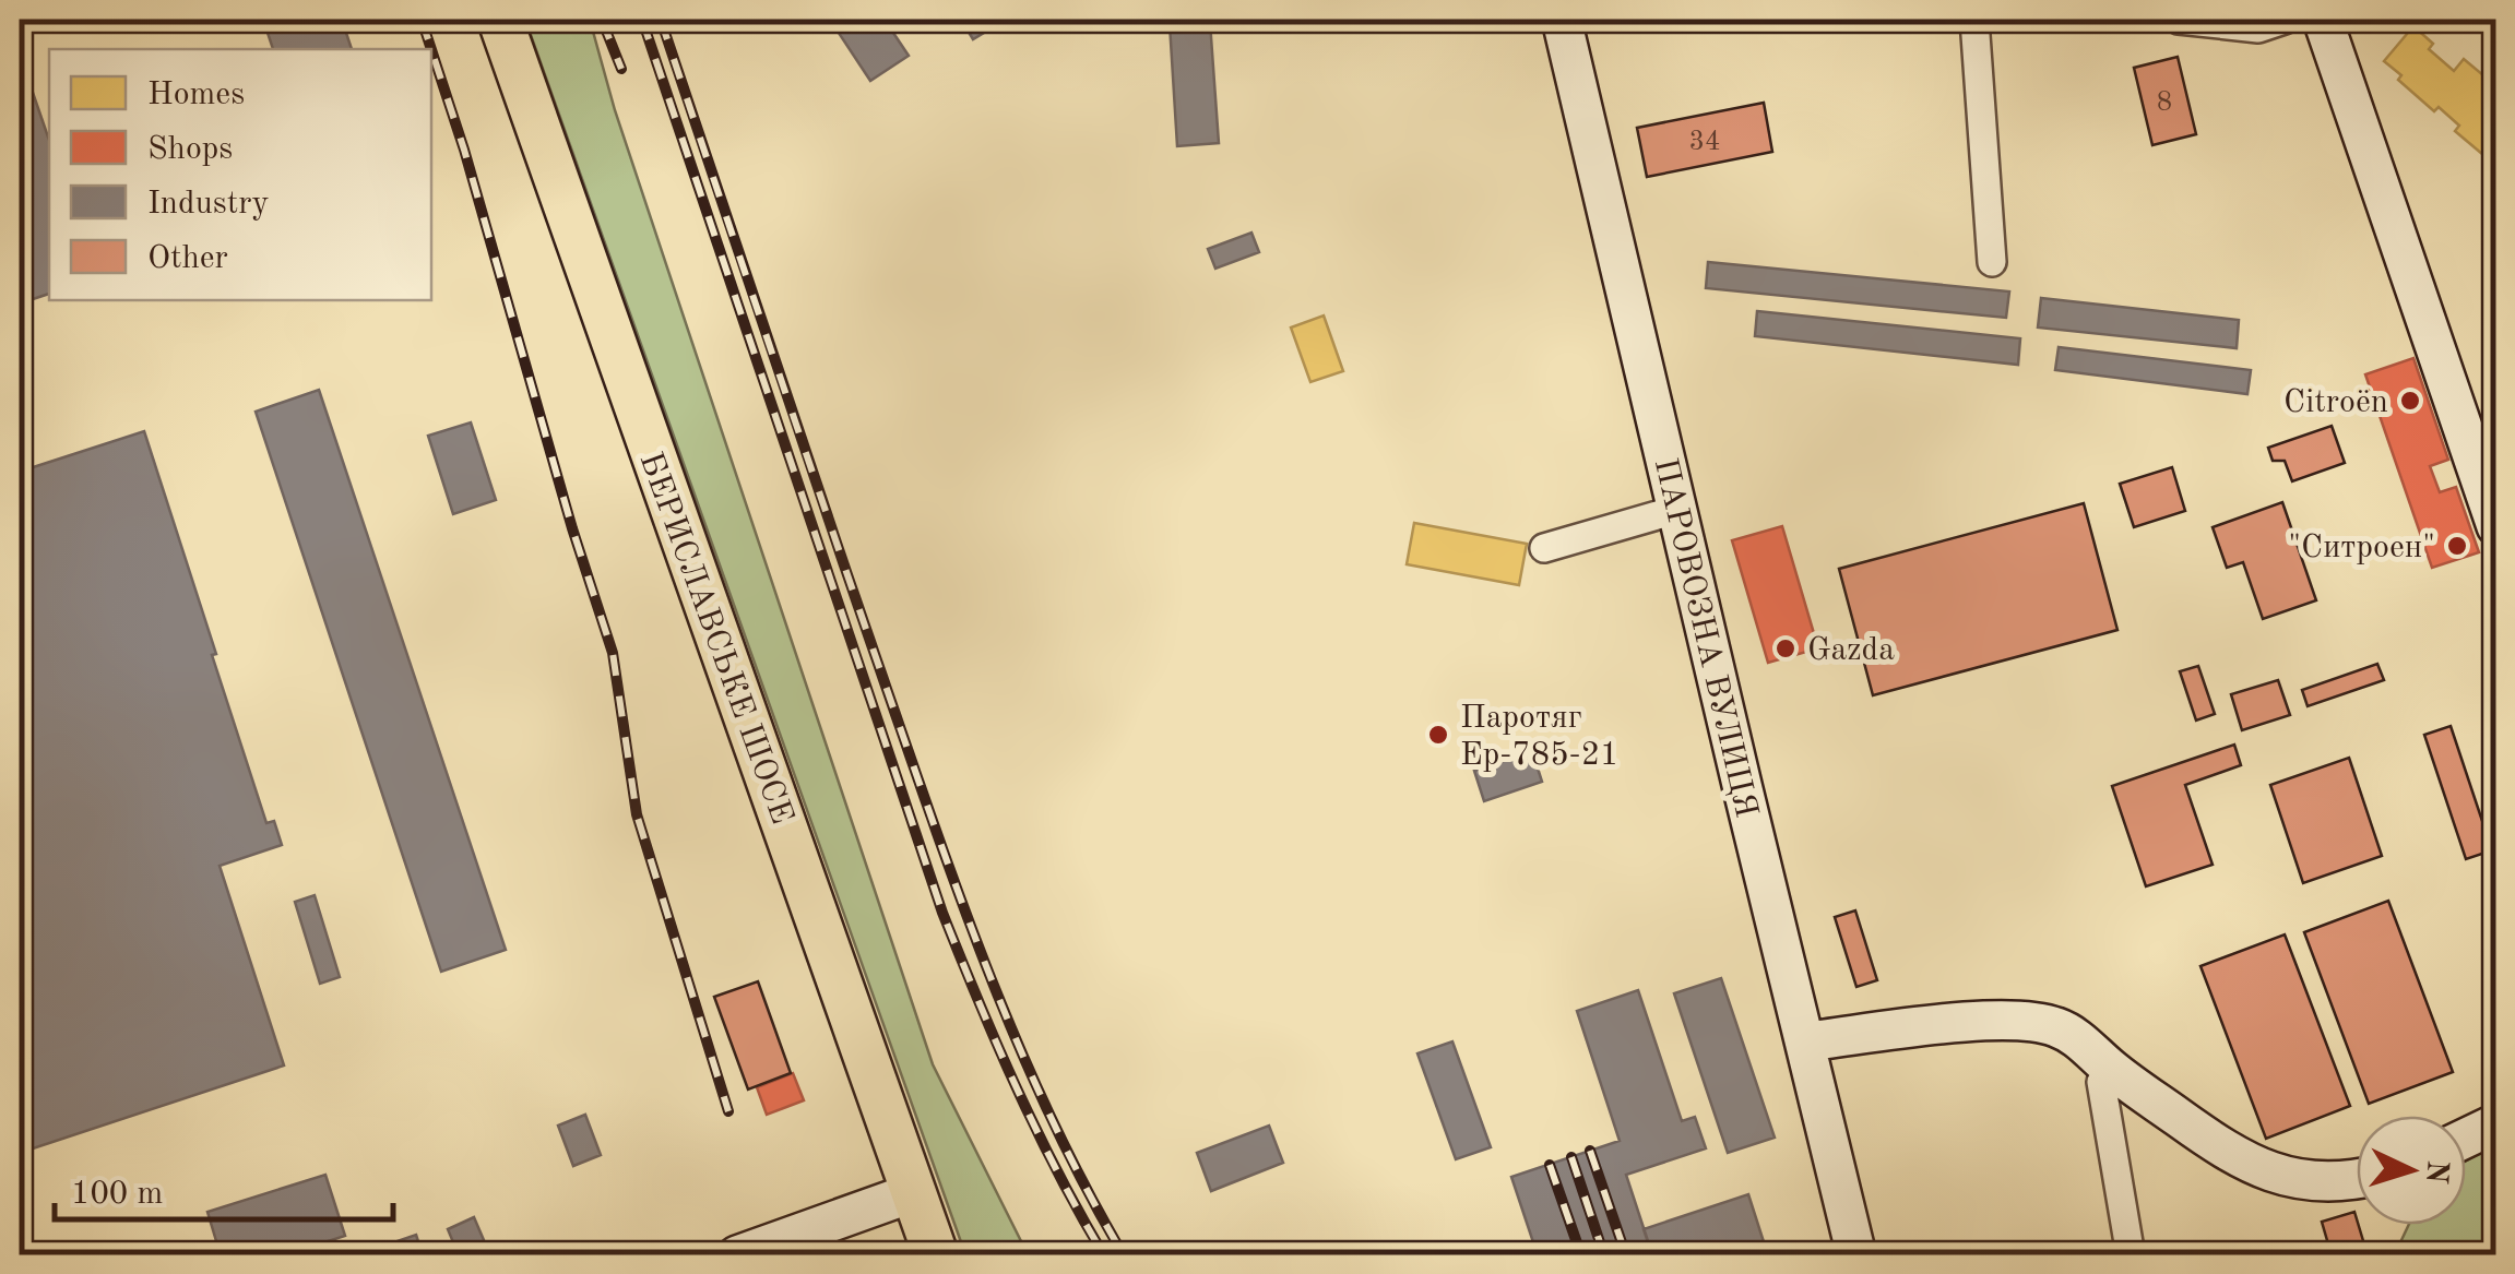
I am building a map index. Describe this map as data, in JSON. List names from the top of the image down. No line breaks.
{"streets":{"main road":["БЕРИСЛАВСЬКЕ ШОСЕ"],"street":["ПАРОВОЗНА ВУЛИЦЯ"]},"places":["Citroën","\"Ситроен\"","Gazda","Паротяг Ер-785-21"],"house_numbers":["8","34"],"legend":["Homes","Shops","Industry","Other"],"scale_bar":"100 m","north":"right"}
